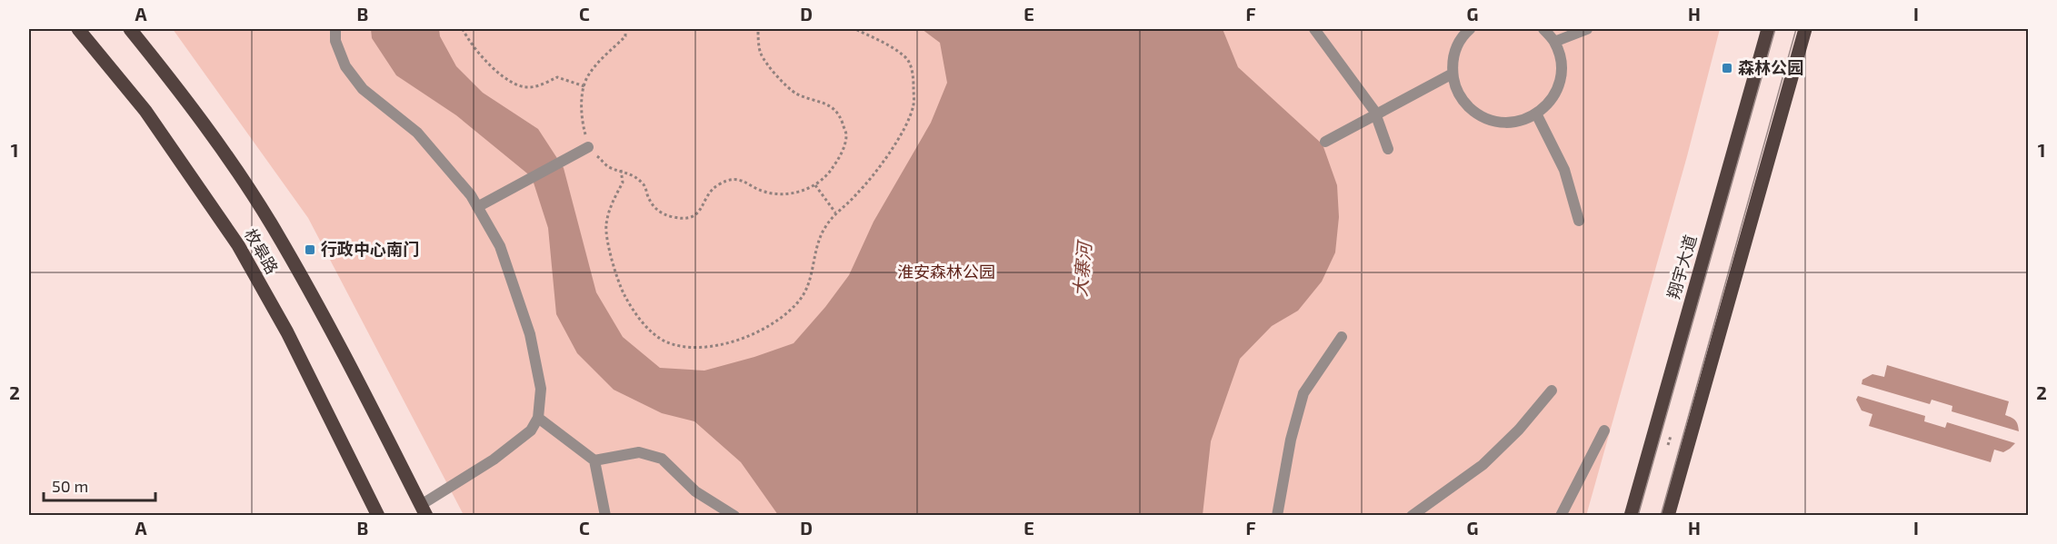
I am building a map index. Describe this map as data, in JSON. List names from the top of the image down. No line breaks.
{"streets":{"main road":["枚皋路","翔宇大道"]},"water":["大寨河"],"parks":["淮安森林公园"],"places":{"transit":["森林公园","行政中心南门"]},"scale_bar":"50 m","grid":{"columns":["A","B","C","D","E","F","G","H","I"],"rows":["1","2"]}}
